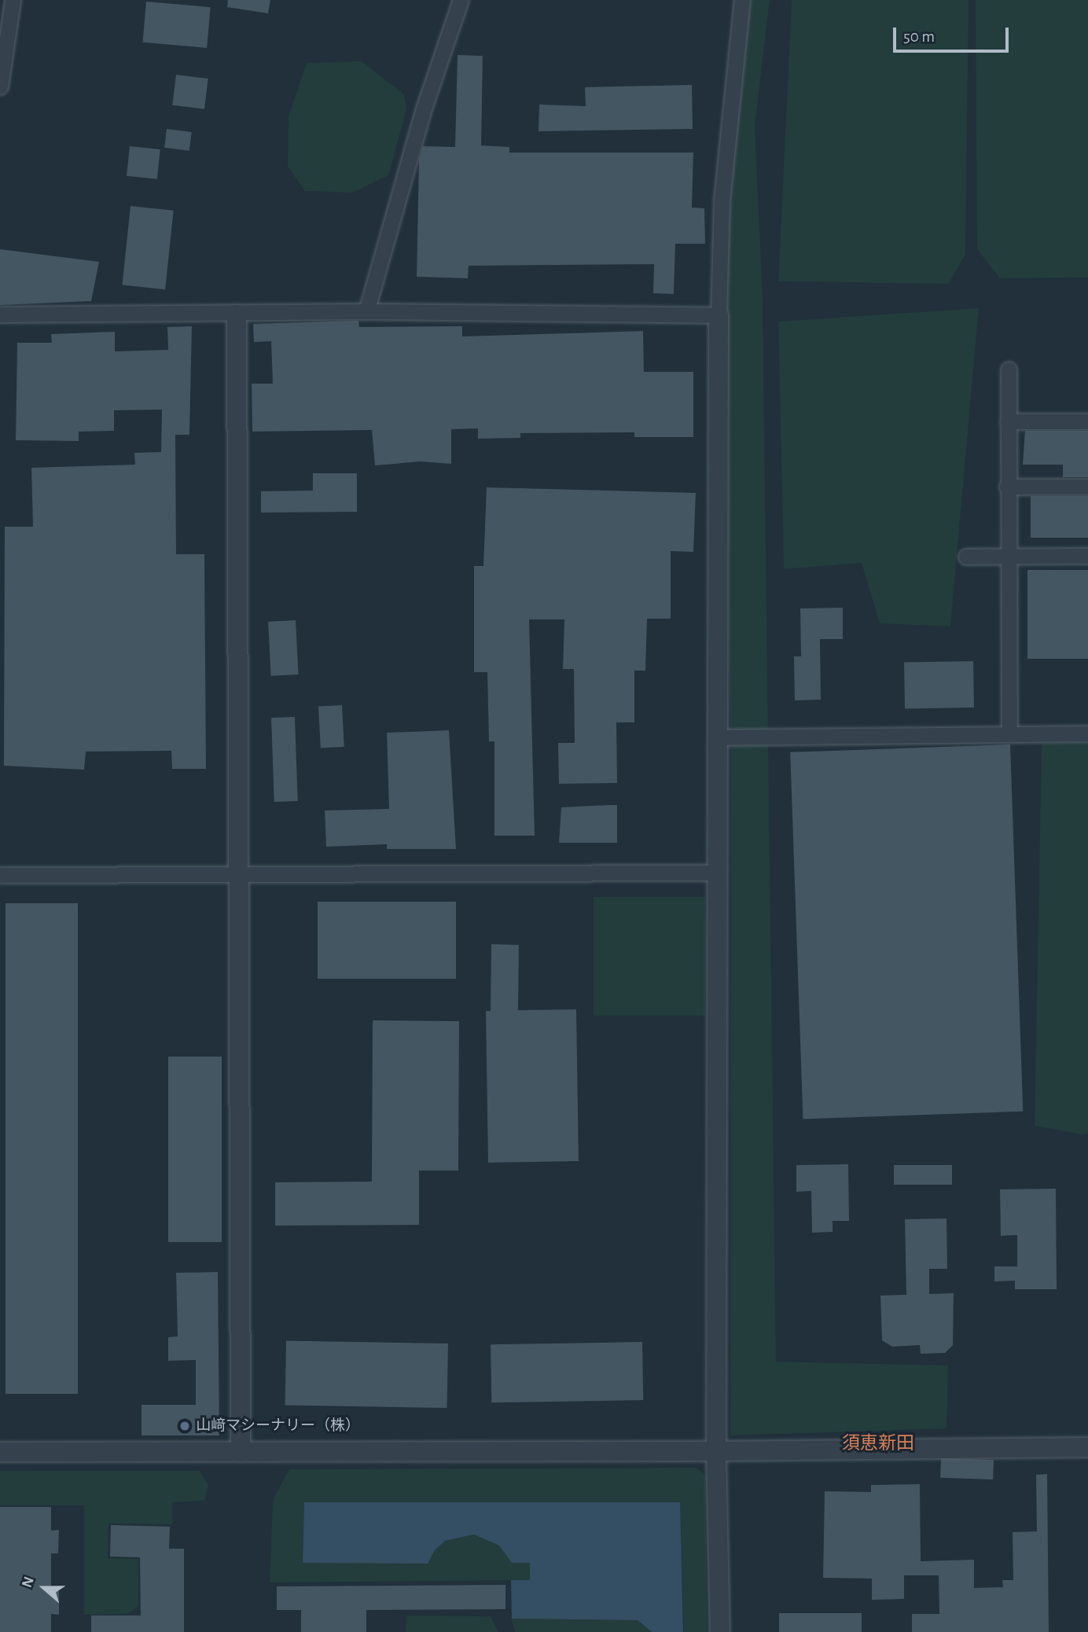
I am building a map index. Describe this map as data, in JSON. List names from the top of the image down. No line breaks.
{"districts":["須恵新田"],"places":["山﨑マシーナリー（株）"],"scale_bar":"50 m","north":"left"}
